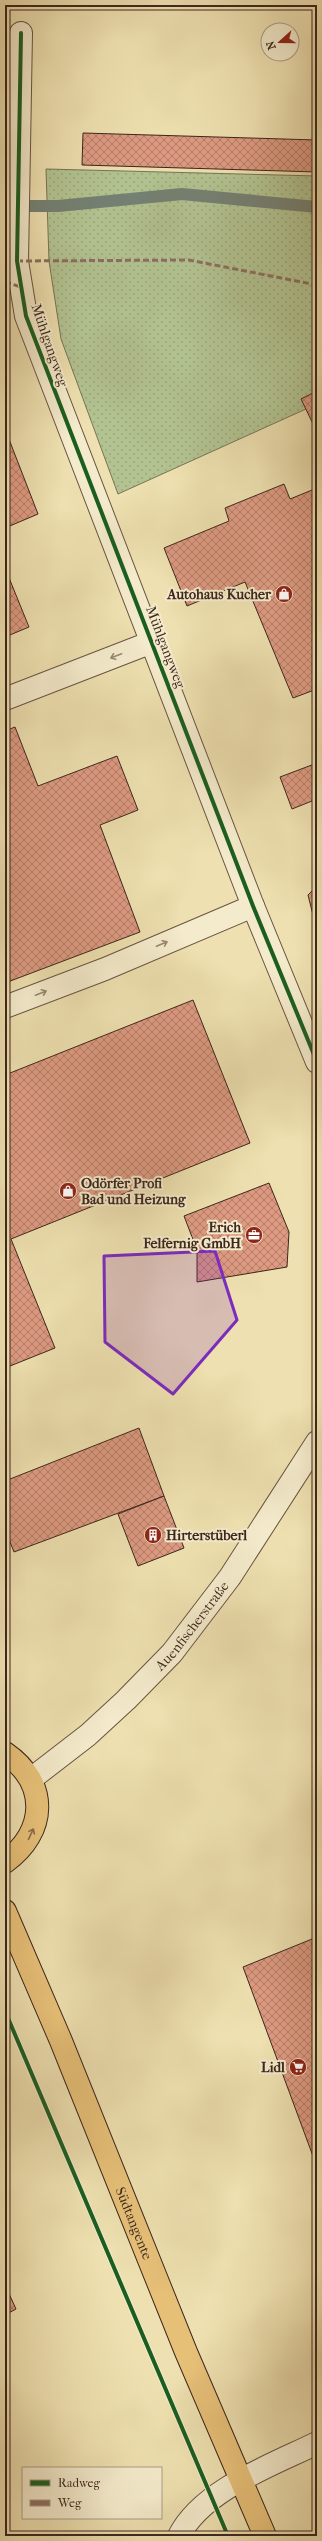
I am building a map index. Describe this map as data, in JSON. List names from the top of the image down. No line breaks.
{"streets":{"main road":["Südtangente"],"street":["Mühlgangweg","Auenfischerstraße"]},"places":{"shop":["Autohaus Kucher","Odörfer Profi Bad und Heizung"],"office":["Erich Felfernig GmbH"],"building":["Hirterstüberl"],"supermarket":["Lidl"]},"legend":["Radweg","Weg"],"north":"left"}
